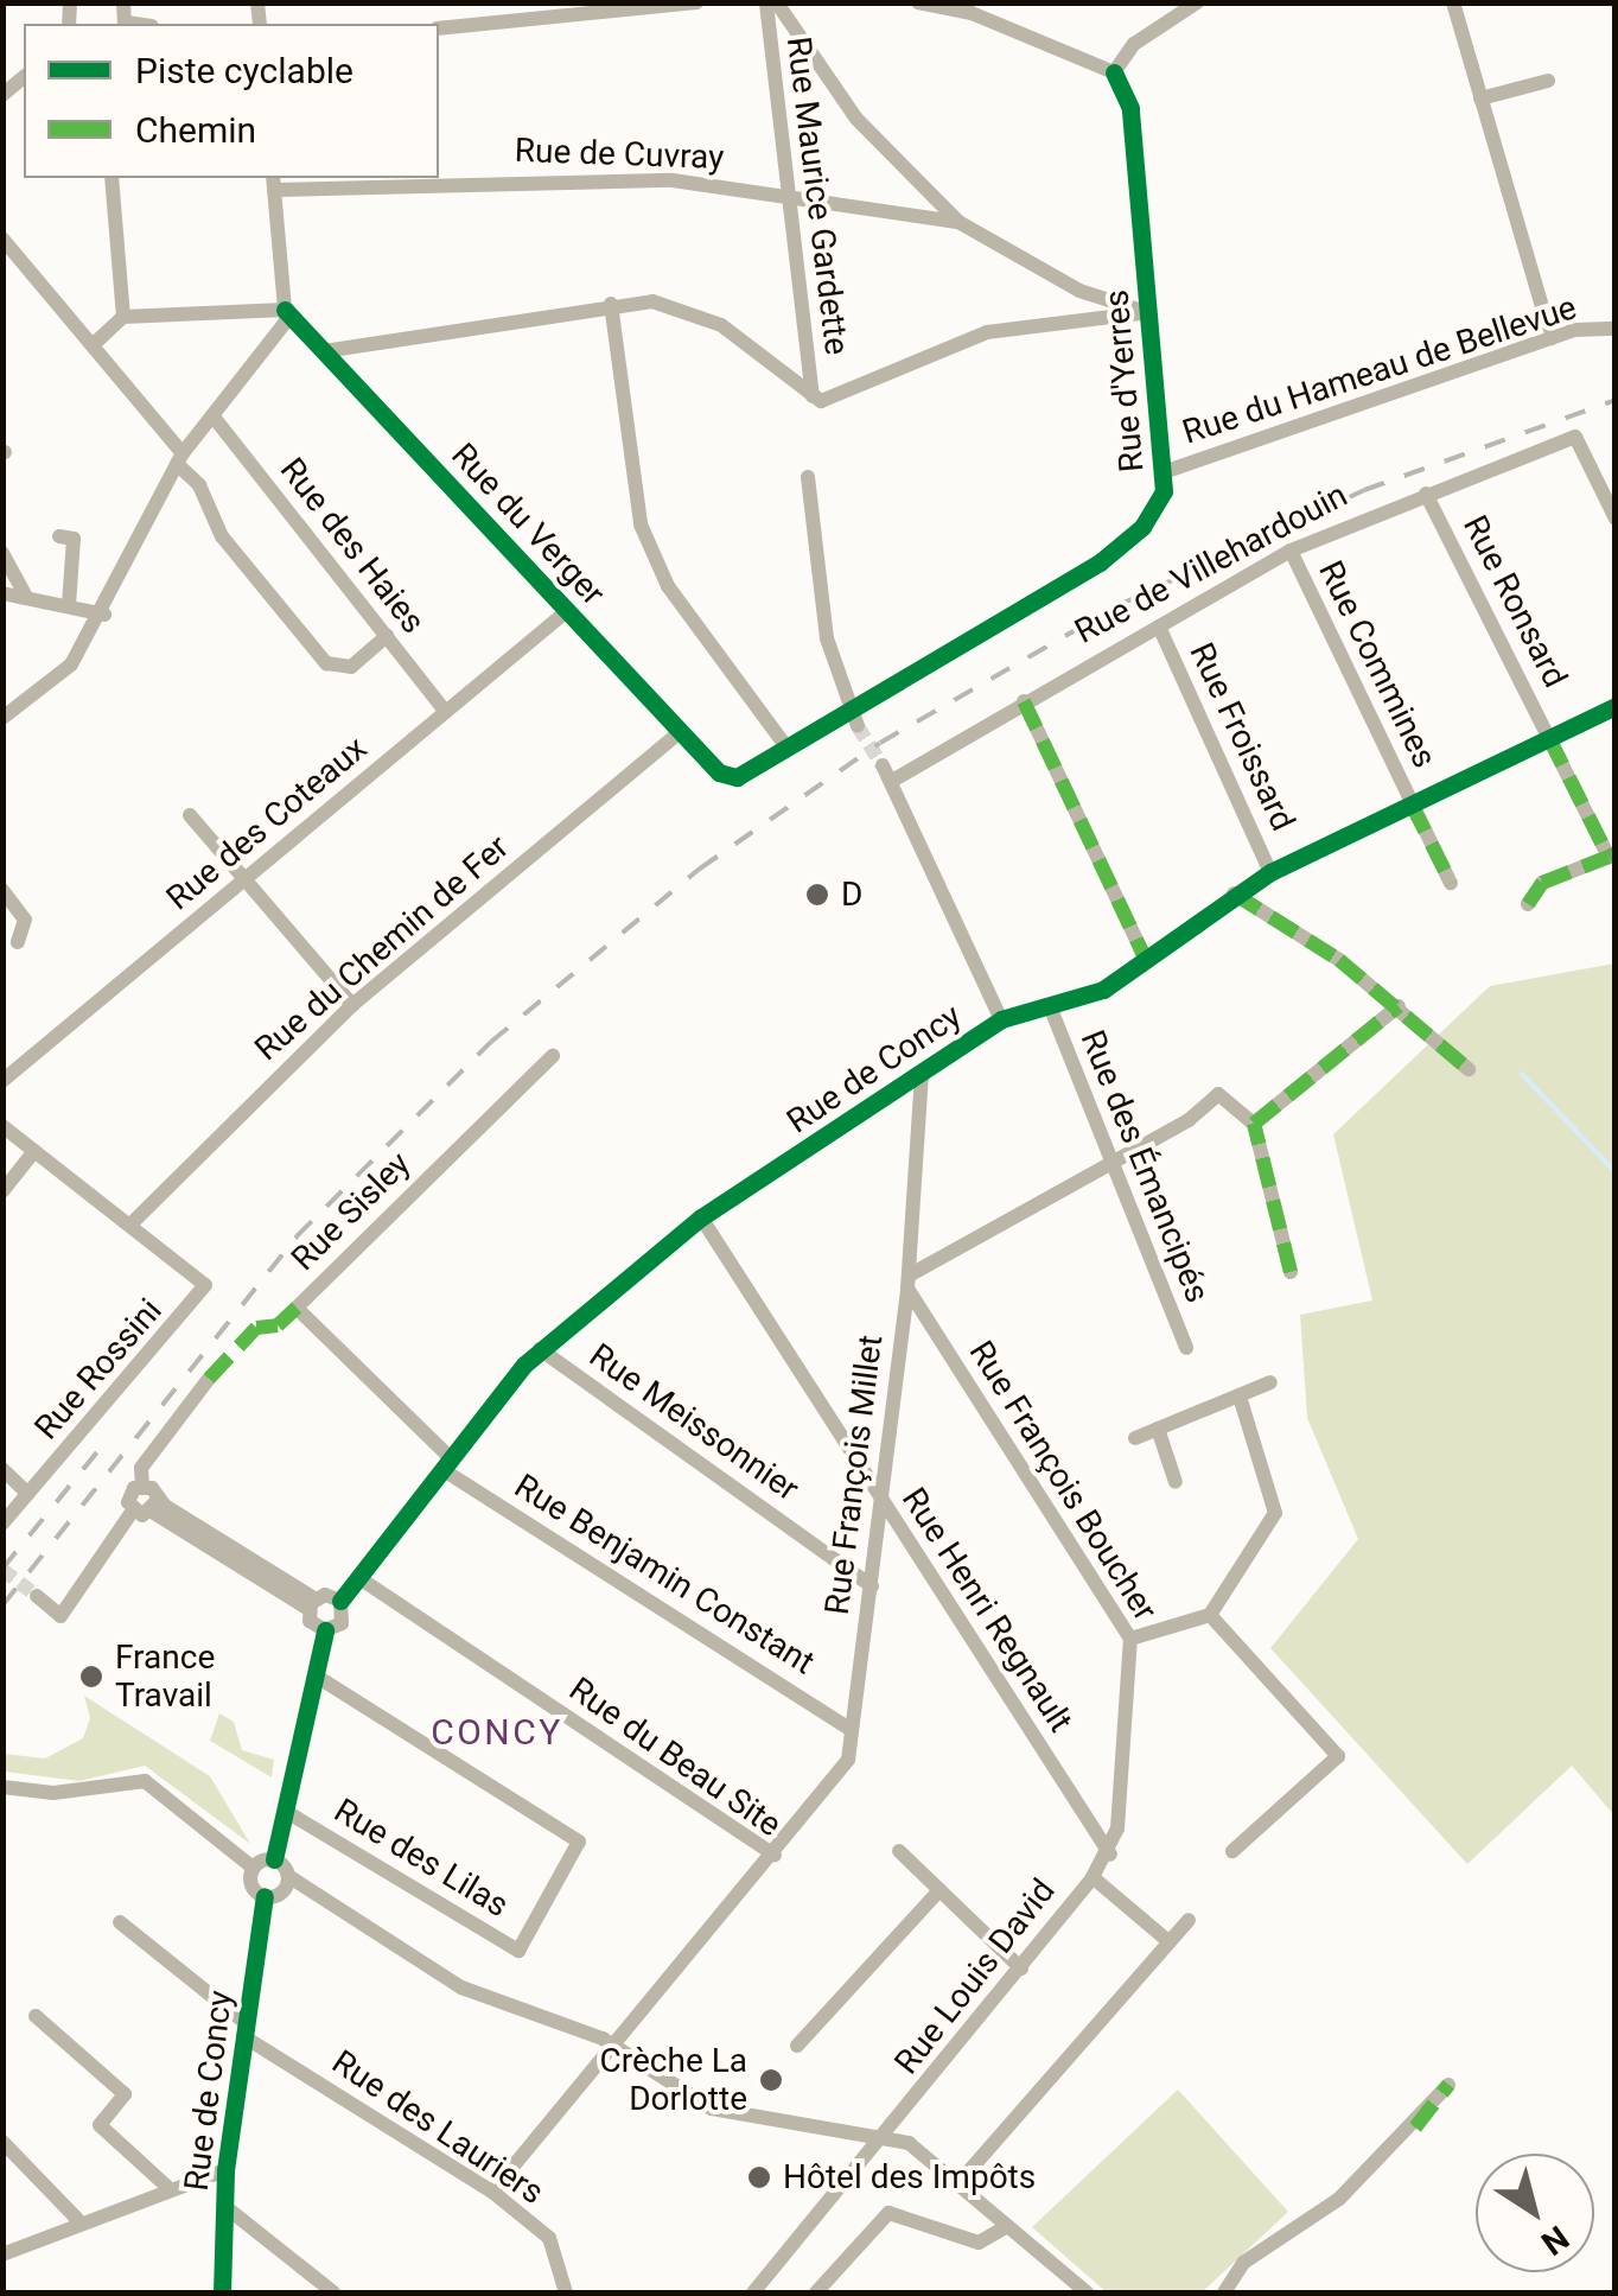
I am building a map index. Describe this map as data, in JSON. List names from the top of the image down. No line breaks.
{"streets":{"street":["Rue de Cuvray","Rue Maurice Gardette","Rue du Hameau de Bellevue","Rue d'Yerres","Rue du Verger","Rue des Haies","Rue de Villehardouin","Rue Ronsard","Rue Commines","Rue Froissard","Rue des Coteaux","Rue du Chemin de Fer","Rue de Concy","Rue des Émancipés","Rue Sisley","Rue Rossini","Rue Meissonnier","Rue François Millet","Rue François Boucher","Rue Benjamin Constant","Rue Henri Regnault","Rue du Beau Site","Rue des Lilas","Rue Louis David","Rue des Lauriers"]},"crossings":[["Rue de Cuvray","Rue Maurice Gardette"],["Rue du Hameau de Bellevue","Rue d'Yerres"],["Rue d'Yerres","Rue du Verger"],["Rue du Verger","Rue des Coteaux"],["Rue du Verger","Rue du Chemin de Fer"],["Rue des Haies","Rue des Coteaux"],["Rue de Villehardouin","Rue Ronsard"],["Rue de Villehardouin","Rue Commines"],["Rue de Villehardouin","Rue Froissard"],["Rue Ronsard","Rue de Concy"],["Rue Commines","Rue de Concy"],["Rue Froissard","Rue de Concy"],["Rue du Chemin de Fer","Rue Rossini"],["Rue de Concy","Rue des Émancipés"],["Rue de Concy","Rue Sisley"],["Rue de Concy","Rue Meissonnier"],["Rue de Concy","Rue François Millet"],["Rue de Concy","Rue Benjamin Constant"],["Rue de Concy","Rue Henri Regnault"],["Rue de Concy","Rue du Beau Site"],["Rue de Concy","Rue des Lilas"],["Rue de Concy","Rue des Lauriers"],["Rue Sisley","Rue Benjamin Constant"],["Rue Meissonnier","Rue François Millet"],["Rue François Millet","Rue François Boucher"],["Rue François Millet","Rue Benjamin Constant"],["Rue François Millet","Rue Henri Regnault"],["Rue François Millet","Rue du Beau Site"],["Rue François Boucher","Rue Henri Regnault"],["Rue François Boucher","Rue Louis David"],["Rue Henri Regnault","Rue Louis David"],["Rue du Beau Site","Rue des Lauriers"]],"districts":["CONCY"],"places":["D","France Travail","Crèche La Dorlotte","Hôtel des Impôts"],"legend":["Piste cyclable","Chemin"],"north":"bottom right"}
